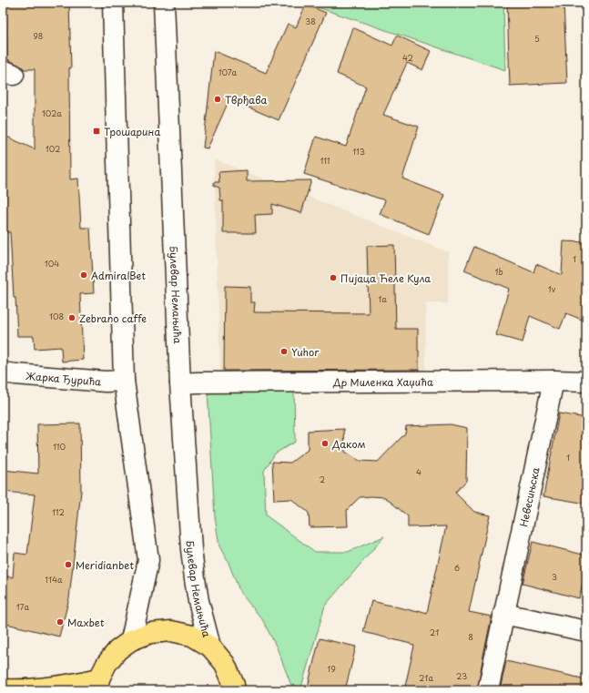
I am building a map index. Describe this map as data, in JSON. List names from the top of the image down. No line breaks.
{"streets":{"main road":["Булевар Немањића"],"street":["Жарка Ђурића","Др Миленка Хаџића","Невесињска"]},"crossings":[["Булевар Немањића","Др Миленка Хаџића"],["Др Миленка Хаџића","Невесињска"]],"places":{"other":["Тврђава","AdmiralBet","Пијаца Ћеле Кула","Zebrano caffe","Yuhor","Даком","Meridianbet","Maxbet"],"transit":["Трошарина"]},"house_numbers":["38","98","5","42","107a","102a","102","113","111","1","104","1b","1v","1a","108","110","1","4","2","112","6","3","114a","17a","21","8","19","23","21a"]}
